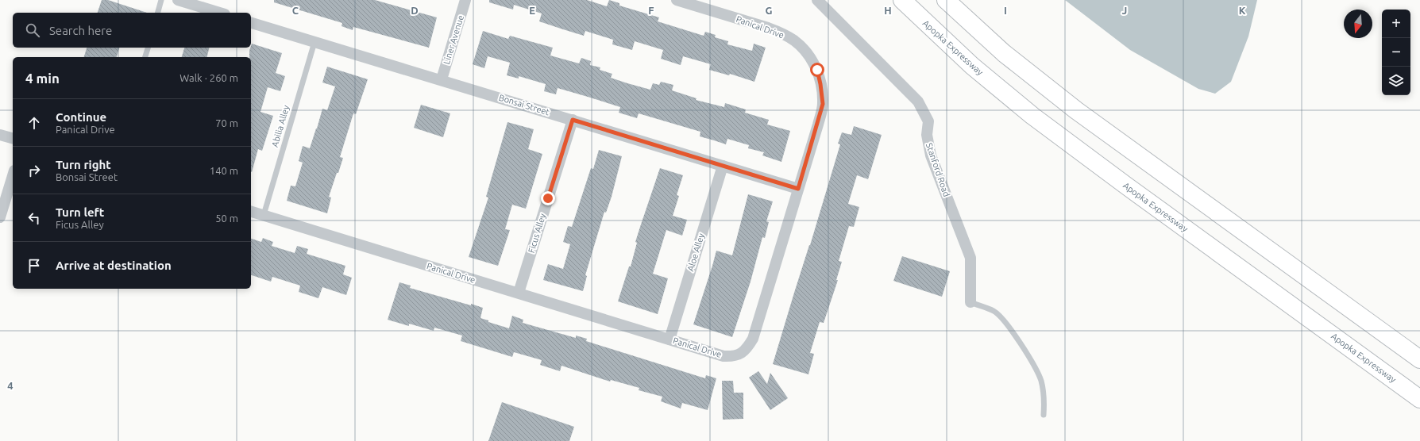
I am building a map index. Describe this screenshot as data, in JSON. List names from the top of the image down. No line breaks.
{"streets":{"highway":["Apopka Expressway"],"street":["Panical Drive","Liner Avenue","Bonsai Street","Stanford Road","Ficus Alley","Aloe Alley"],"lane":["Abilia Alley"]},"crossings":[["Panical Drive","Bonsai Street"],["Panical Drive","Abilia Alley"],["Panical Drive","Ficus Alley"],["Panical Drive","Aloe Alley"],["Liner Avenue","Bonsai Street"],["Bonsai Street","Abilia Alley"],["Bonsai Street","Ficus Alley"],["Bonsai Street","Aloe Alley"]],"north":"bottom","page":{"map_buttons":["+","−"],"search":"Search here","heading":["4 min","Walk · 260 m"],"list":[["Continue","Panical Drive","70 m"],["Turn right","Bonsai Street","140 m"],["Turn left","Ficus Alley","50 m"],"Arrive at destination"]},"grid":{"columns":["C","D","E","F","G","H","I","J","K"],"rows":["4"]}}
